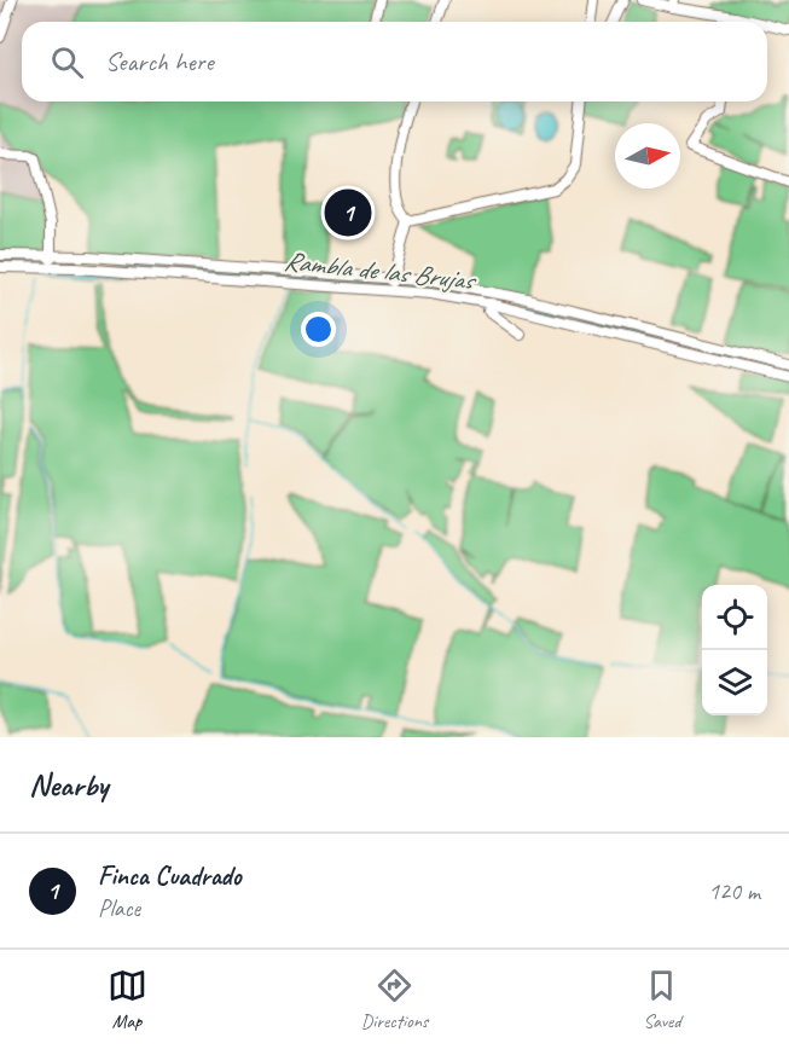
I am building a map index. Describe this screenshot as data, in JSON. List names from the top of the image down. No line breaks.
{"water":["Rambla de las Brujas"],"north":"right","page":{"search":"Search here","pins":"1","heading":"Nearby","list":[{"mark":"1","name":"Finca Cuadrado","note":"Place","value":"120 m"}],"nav":["Map","Directions","Saved"]}}
